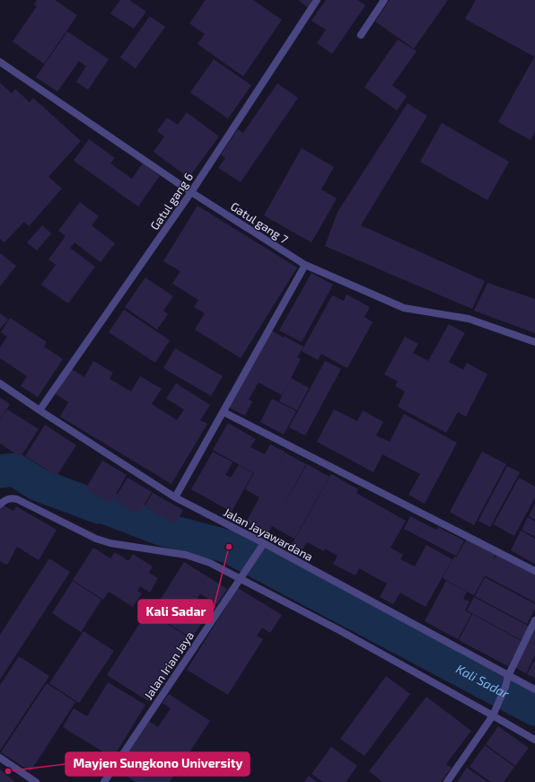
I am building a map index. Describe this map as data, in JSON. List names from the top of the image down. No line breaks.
{"streets":{"street":["Gatul gang 6","Gatul gang 7","Jalan Jayawardana","Jalan Irian Jaya"]},"crossings":[["Gatul gang 6","Gatul gang 7"],["Gatul gang 6","Jalan Jayawardana"],["Jalan Jayawardana","Jalan Irian Jaya"]],"water":["Kali Sadar"],"places":["Kali Sadar","Mayjen Sungkono University"]}
